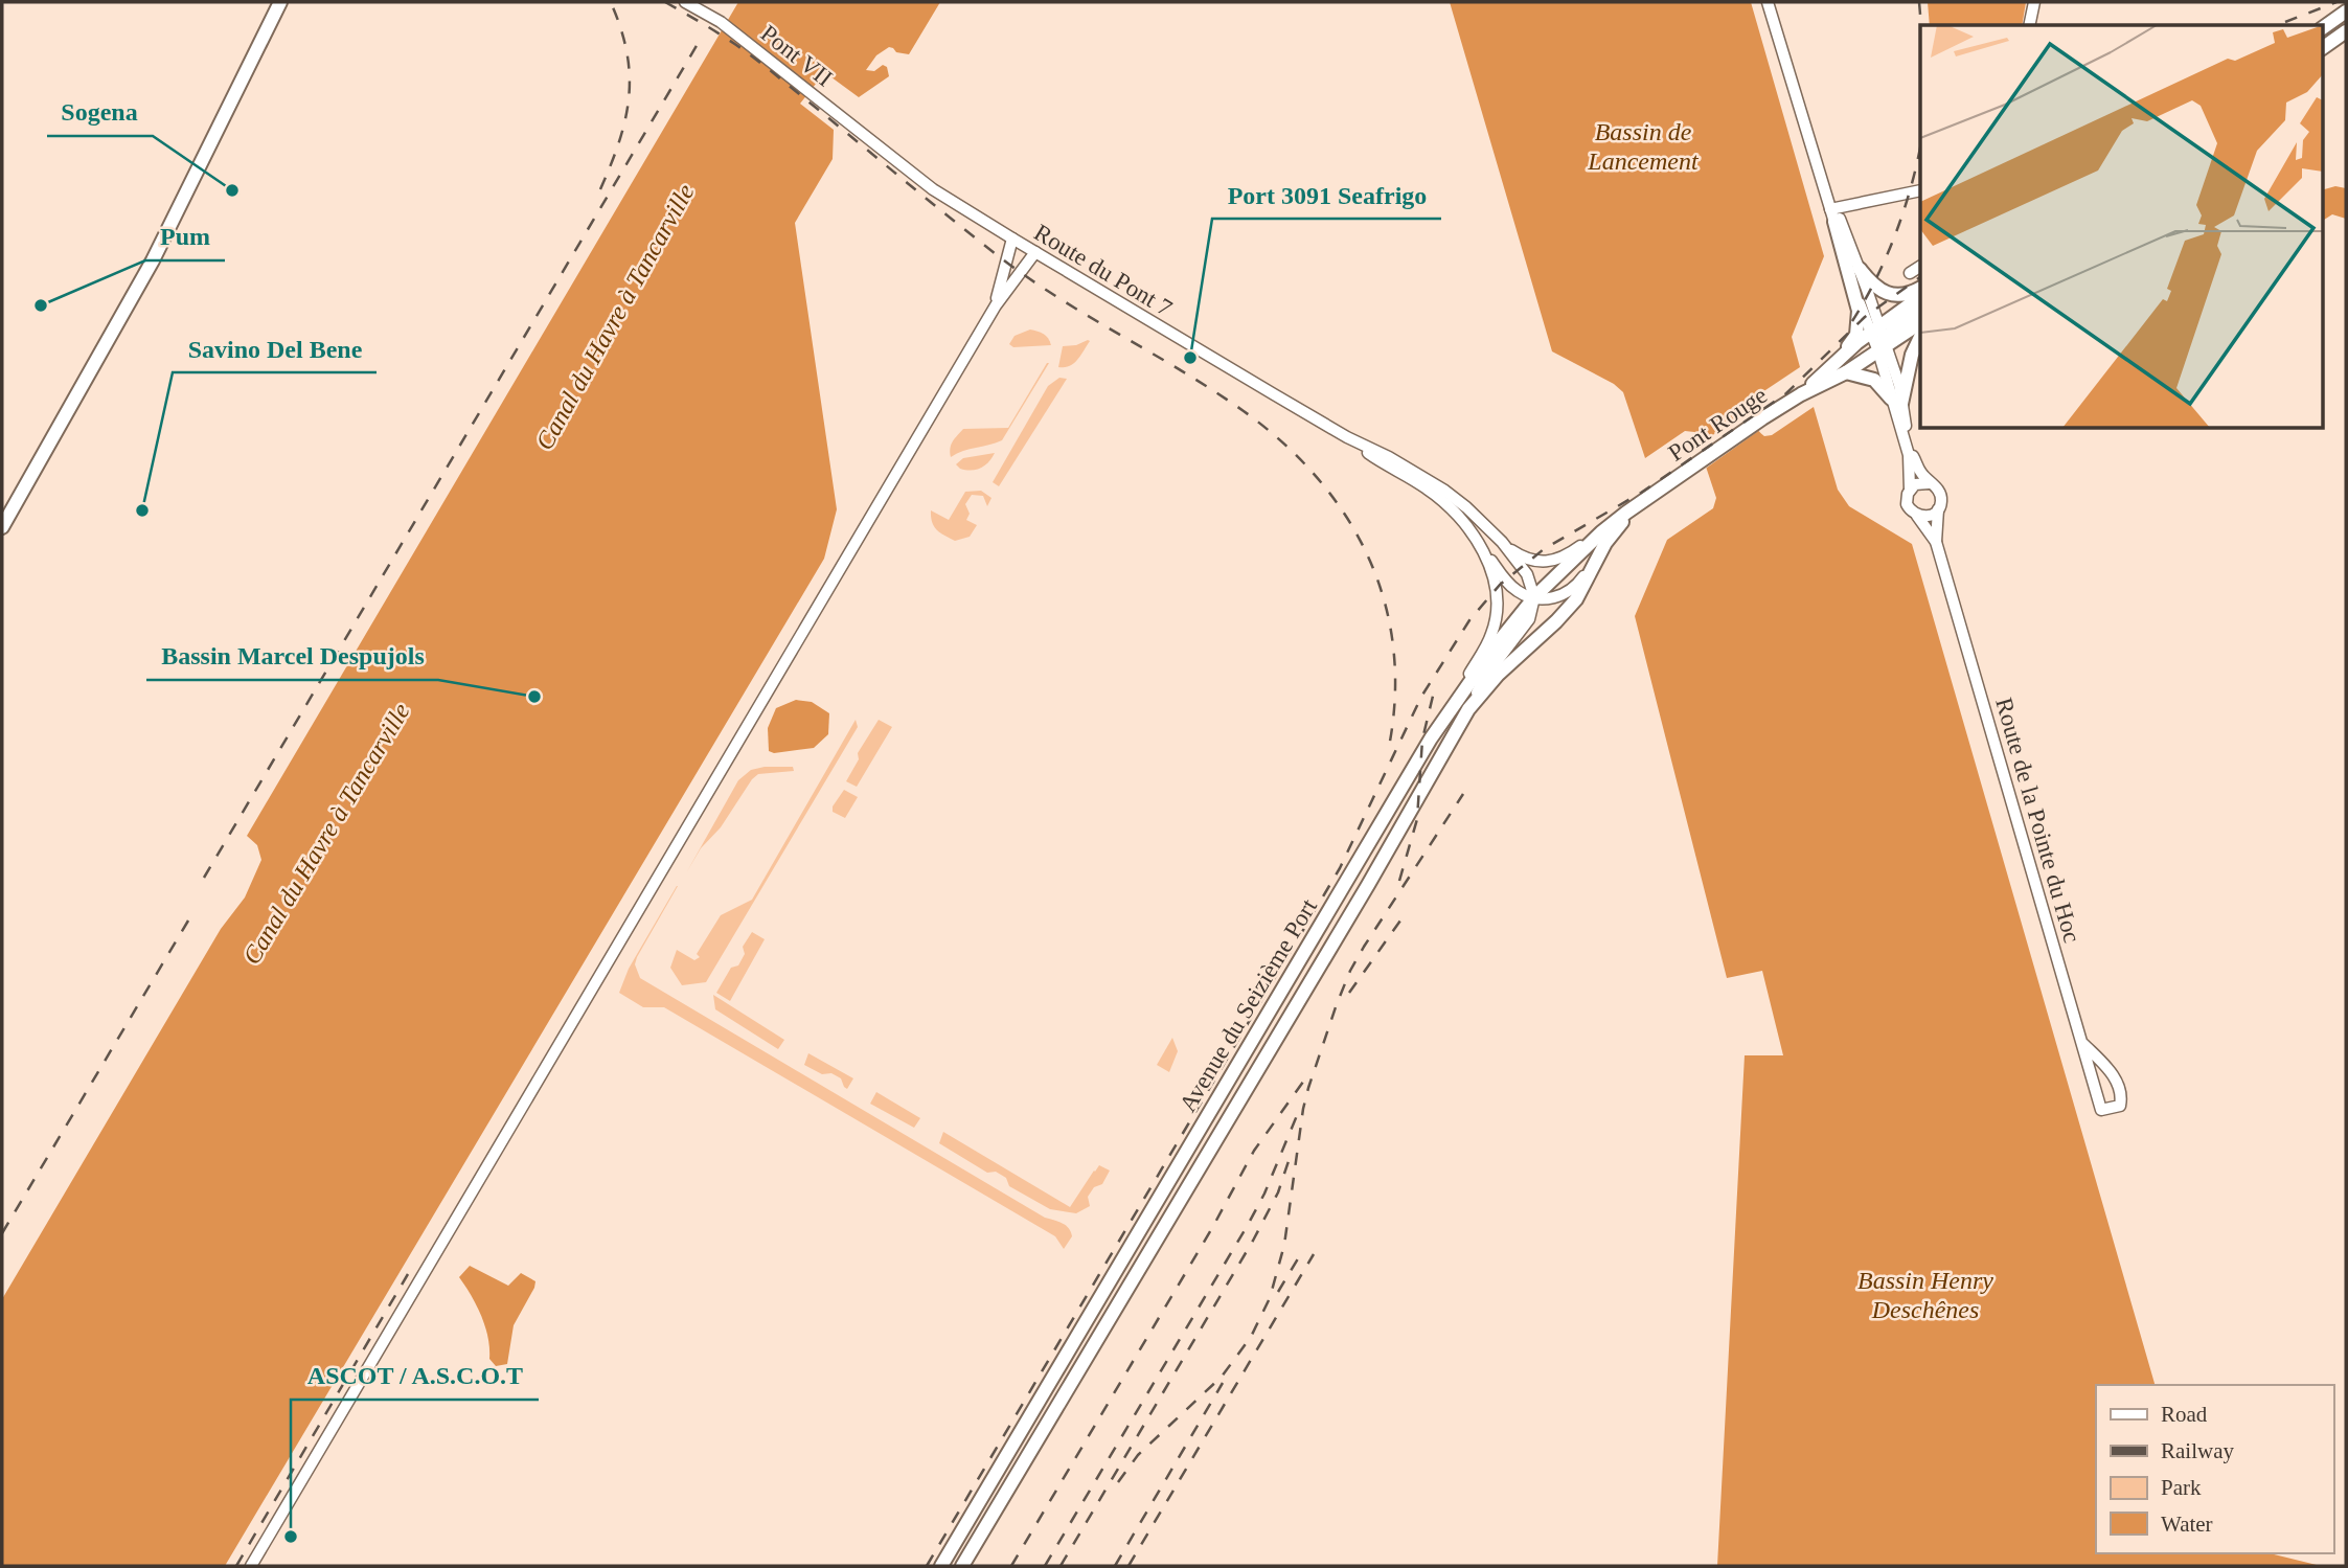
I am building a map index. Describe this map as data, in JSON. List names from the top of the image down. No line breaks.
{"streets":{"main road":["Pont Rouge","Avenue du Seizième Port"],"street":["Pont VII","Route du Pont 7","Route de la Pointe du Hoc"]},"crossings":[["Pont VII","Route du Pont 7"],["Pont Rouge","Avenue du Seizième Port"]],"water":["Bassin de Lancement","Canal du Havre à Tancarville","Bassin Henry Deschênes"],"places":["Sogena","Pum","Port 3091 Seafrigo","Savino Del Bene","Bassin Marcel Despujols","ASCOT / A.S.C.O.T"],"legend":["Road","Railway","Park","Water"]}
